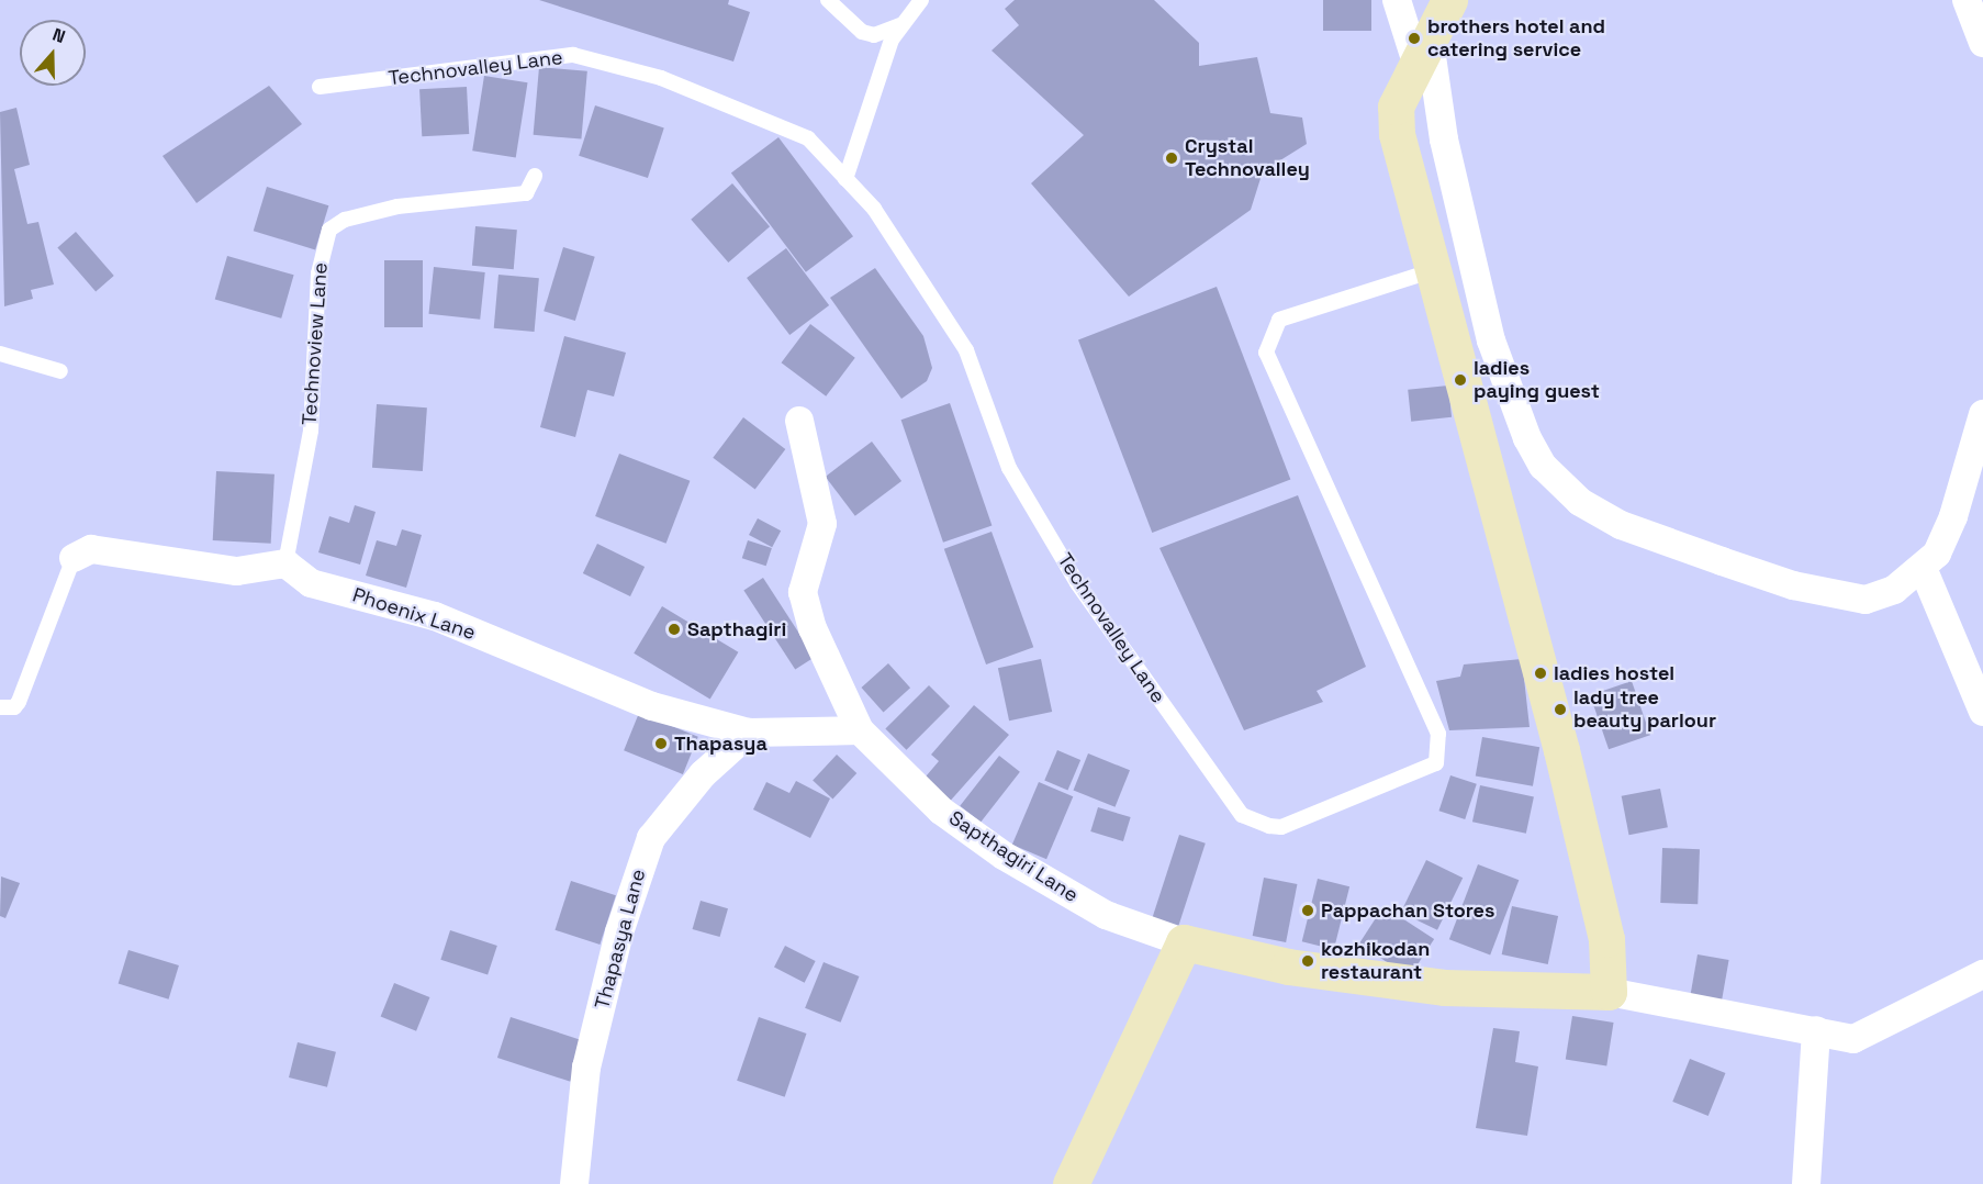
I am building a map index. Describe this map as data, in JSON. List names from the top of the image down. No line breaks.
{"streets":{"street":["Phoenix Lane","Sapthagiri Lane","Thapasya Lane"],"lane":["Technovalley Lane","Technoview Lane"]},"crossings":[["Technoview Lane","Phoenix Lane"],["Phoenix Lane","Thapasya Lane"]],"places":["brothers hotel and catering service","Crystal Technovalley","ladies paying guest","Sapthagiri","ladies hostel","lady tree beauty parlour","Thapasya","Pappachan Stores","kozhikodan restaurant"],"north":"top"}
